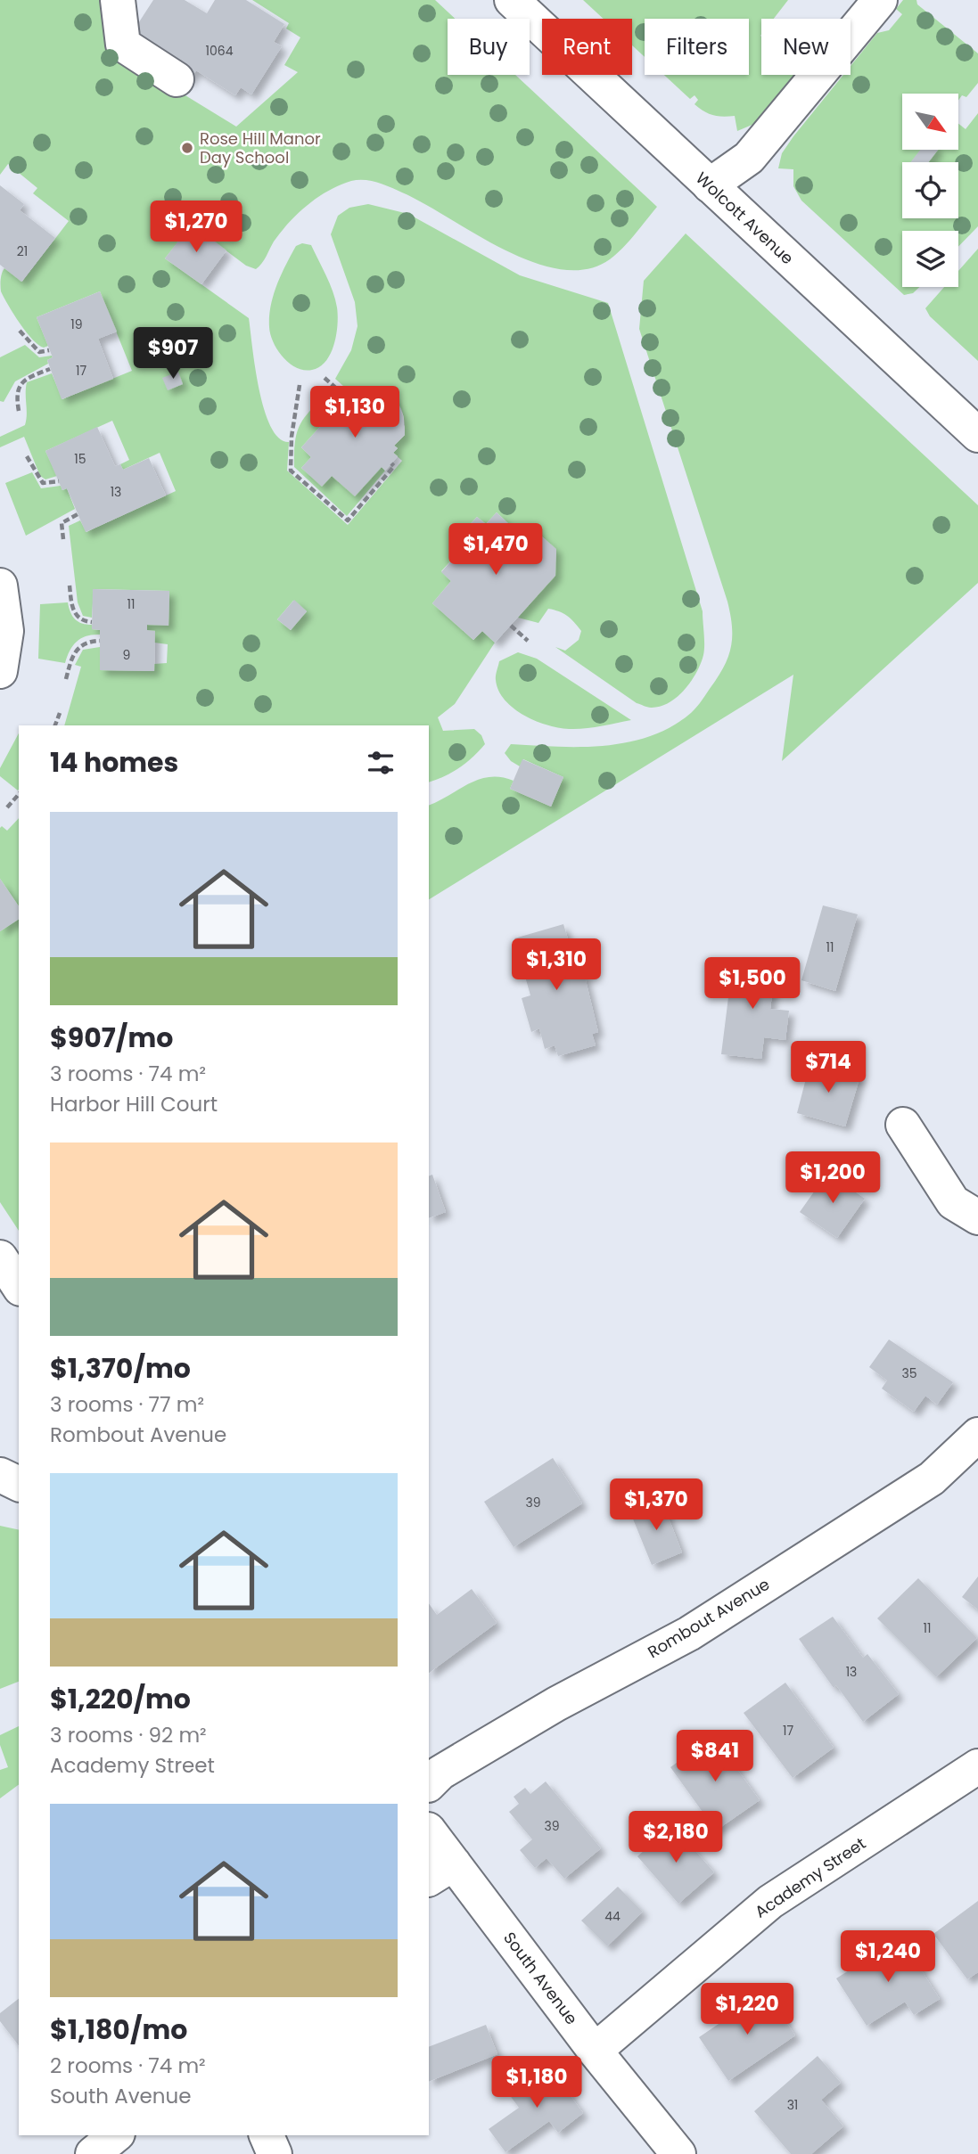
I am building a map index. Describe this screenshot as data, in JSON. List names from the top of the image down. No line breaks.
{"streets":{"street":["Wolcott Avenue","Rombout Avenue","Academy Street","South Avenue"]},"crossings":[["Academy Street","South Avenue"]],"places":["Rose Hill Manor Day School"],"house_numbers":["1064","21","19","17","15","13","11","9","11","35","39","11","13","17","39","44","31"],"north":"bottom right","page":{"chip":["Buy","Rent","Filters","New"],"price":["$1,270","$907","$1,130","$1,470","$1,310","$1,500","$714","$1,200","$1,370","$841","$2,180","$1,240","$1,220","$1,180"],"heading":"14 homes","list":[{"name":"$907/mo","note":"3 rooms · 74 m² · Harbor Hill Court"},{"name":"$1,370/mo","note":"3 rooms · 77 m² · Rombout Avenue"},{"name":"$1,220/mo","note":"3 rooms · 92 m² · Academy Street"},{"name":"$1,180/mo","note":"2 rooms · 74 m² · South Avenue"}]}}
